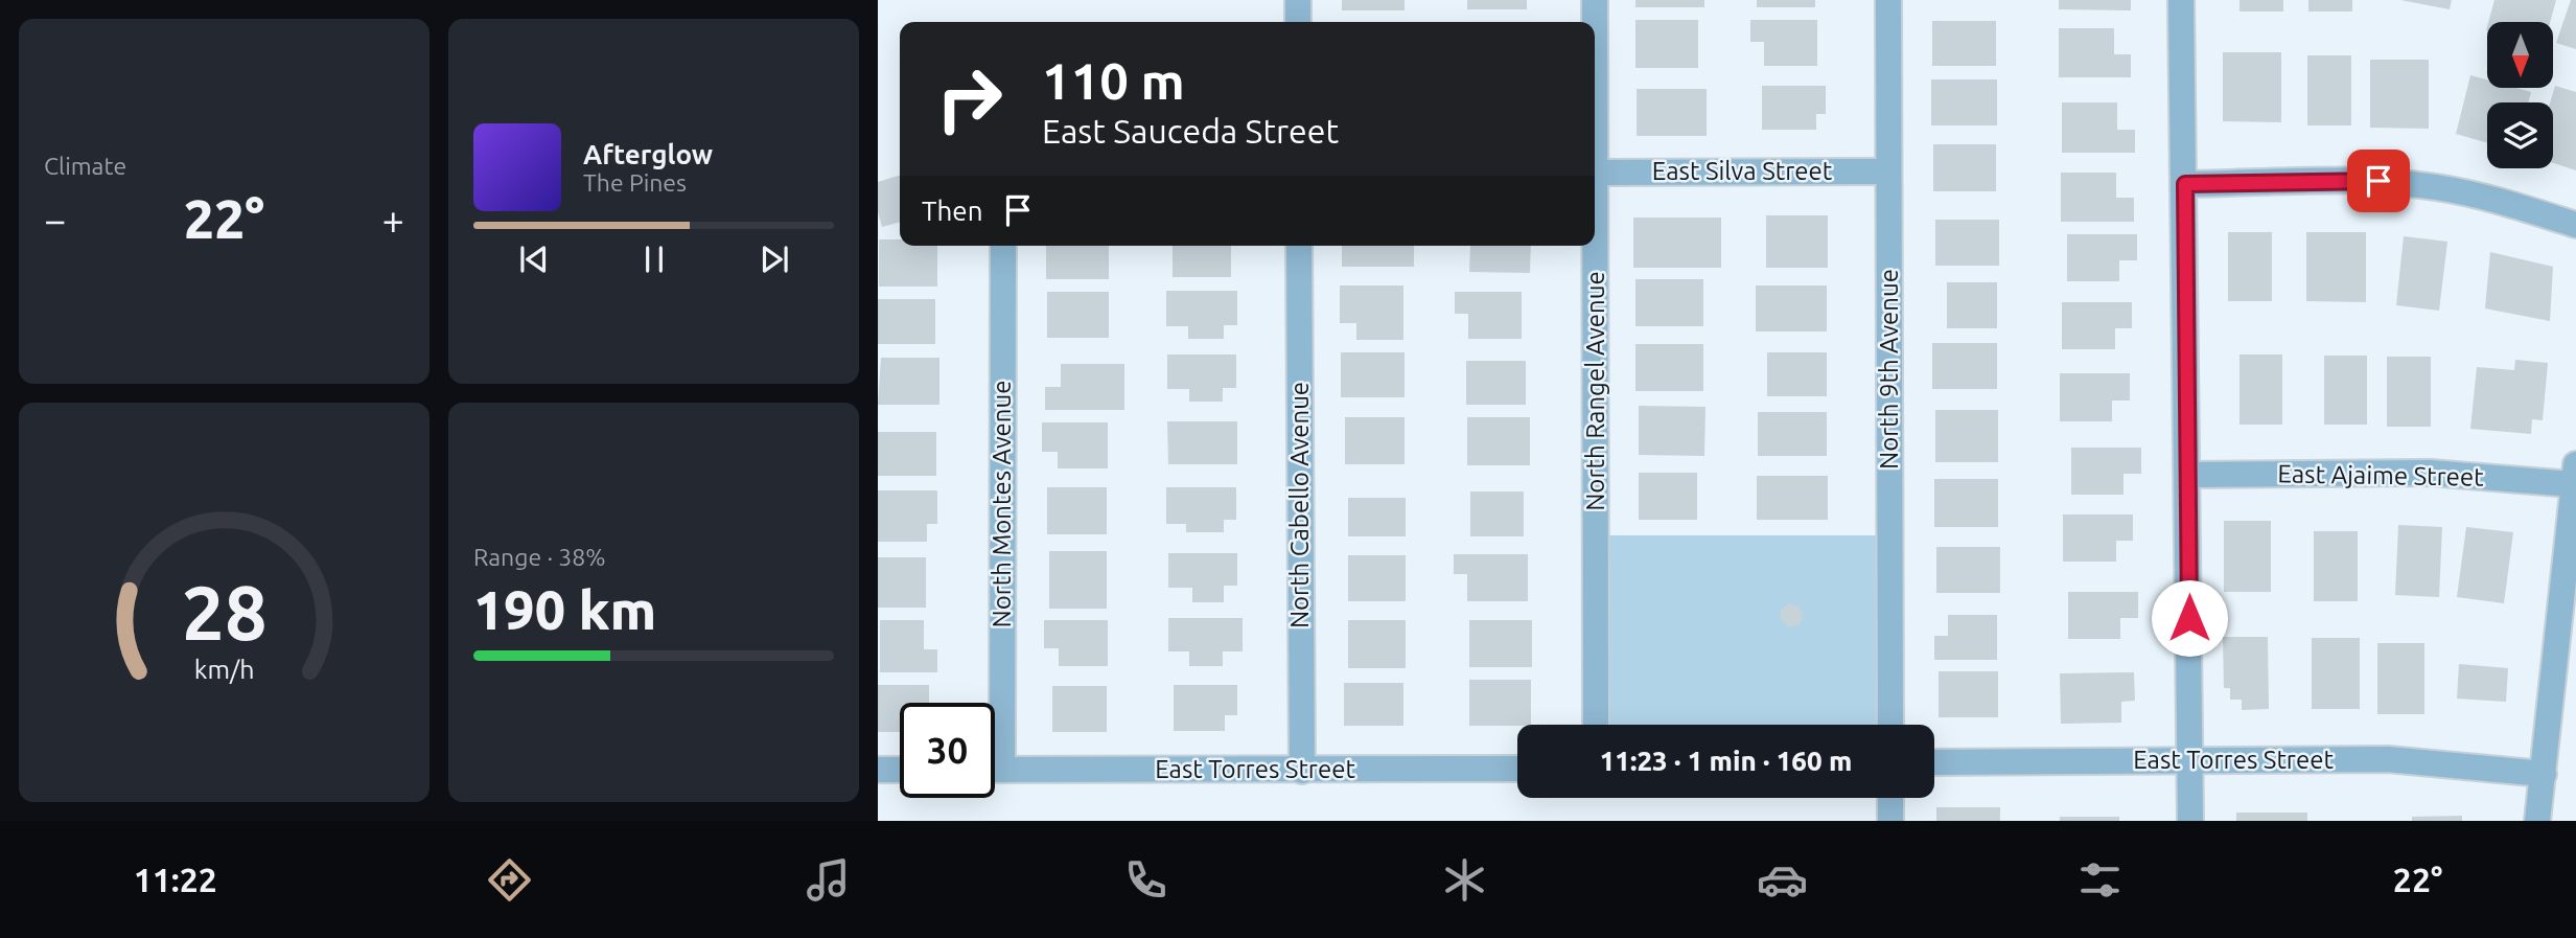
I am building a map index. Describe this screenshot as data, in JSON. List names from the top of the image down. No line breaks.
{"streets":{"street":["East Silva Street","North 9th Avenue","North Rangel Avenue","East Ajaime Street","North Montes Avenue","North Cabello Avenue","East Torres Street"]},"crossings":[["East Silva Street","North 9th Avenue"],["East Silva Street","North Rangel Avenue"],["North Cabello Avenue","East Torres Street"]],"north":"bottom","page":{"tile":["Climate",["Range · 38%","190 km"]],"turn":["110 m","East Sauceda Street"],"song":["Afterglow","The Pines"],"then":"Then","heat":["−","22°","+"],"limit":"30","trip":"11:23 · 1 min · 160 m","tabs":["11:22","22°"],"gauge":["28","km/h"]}}
